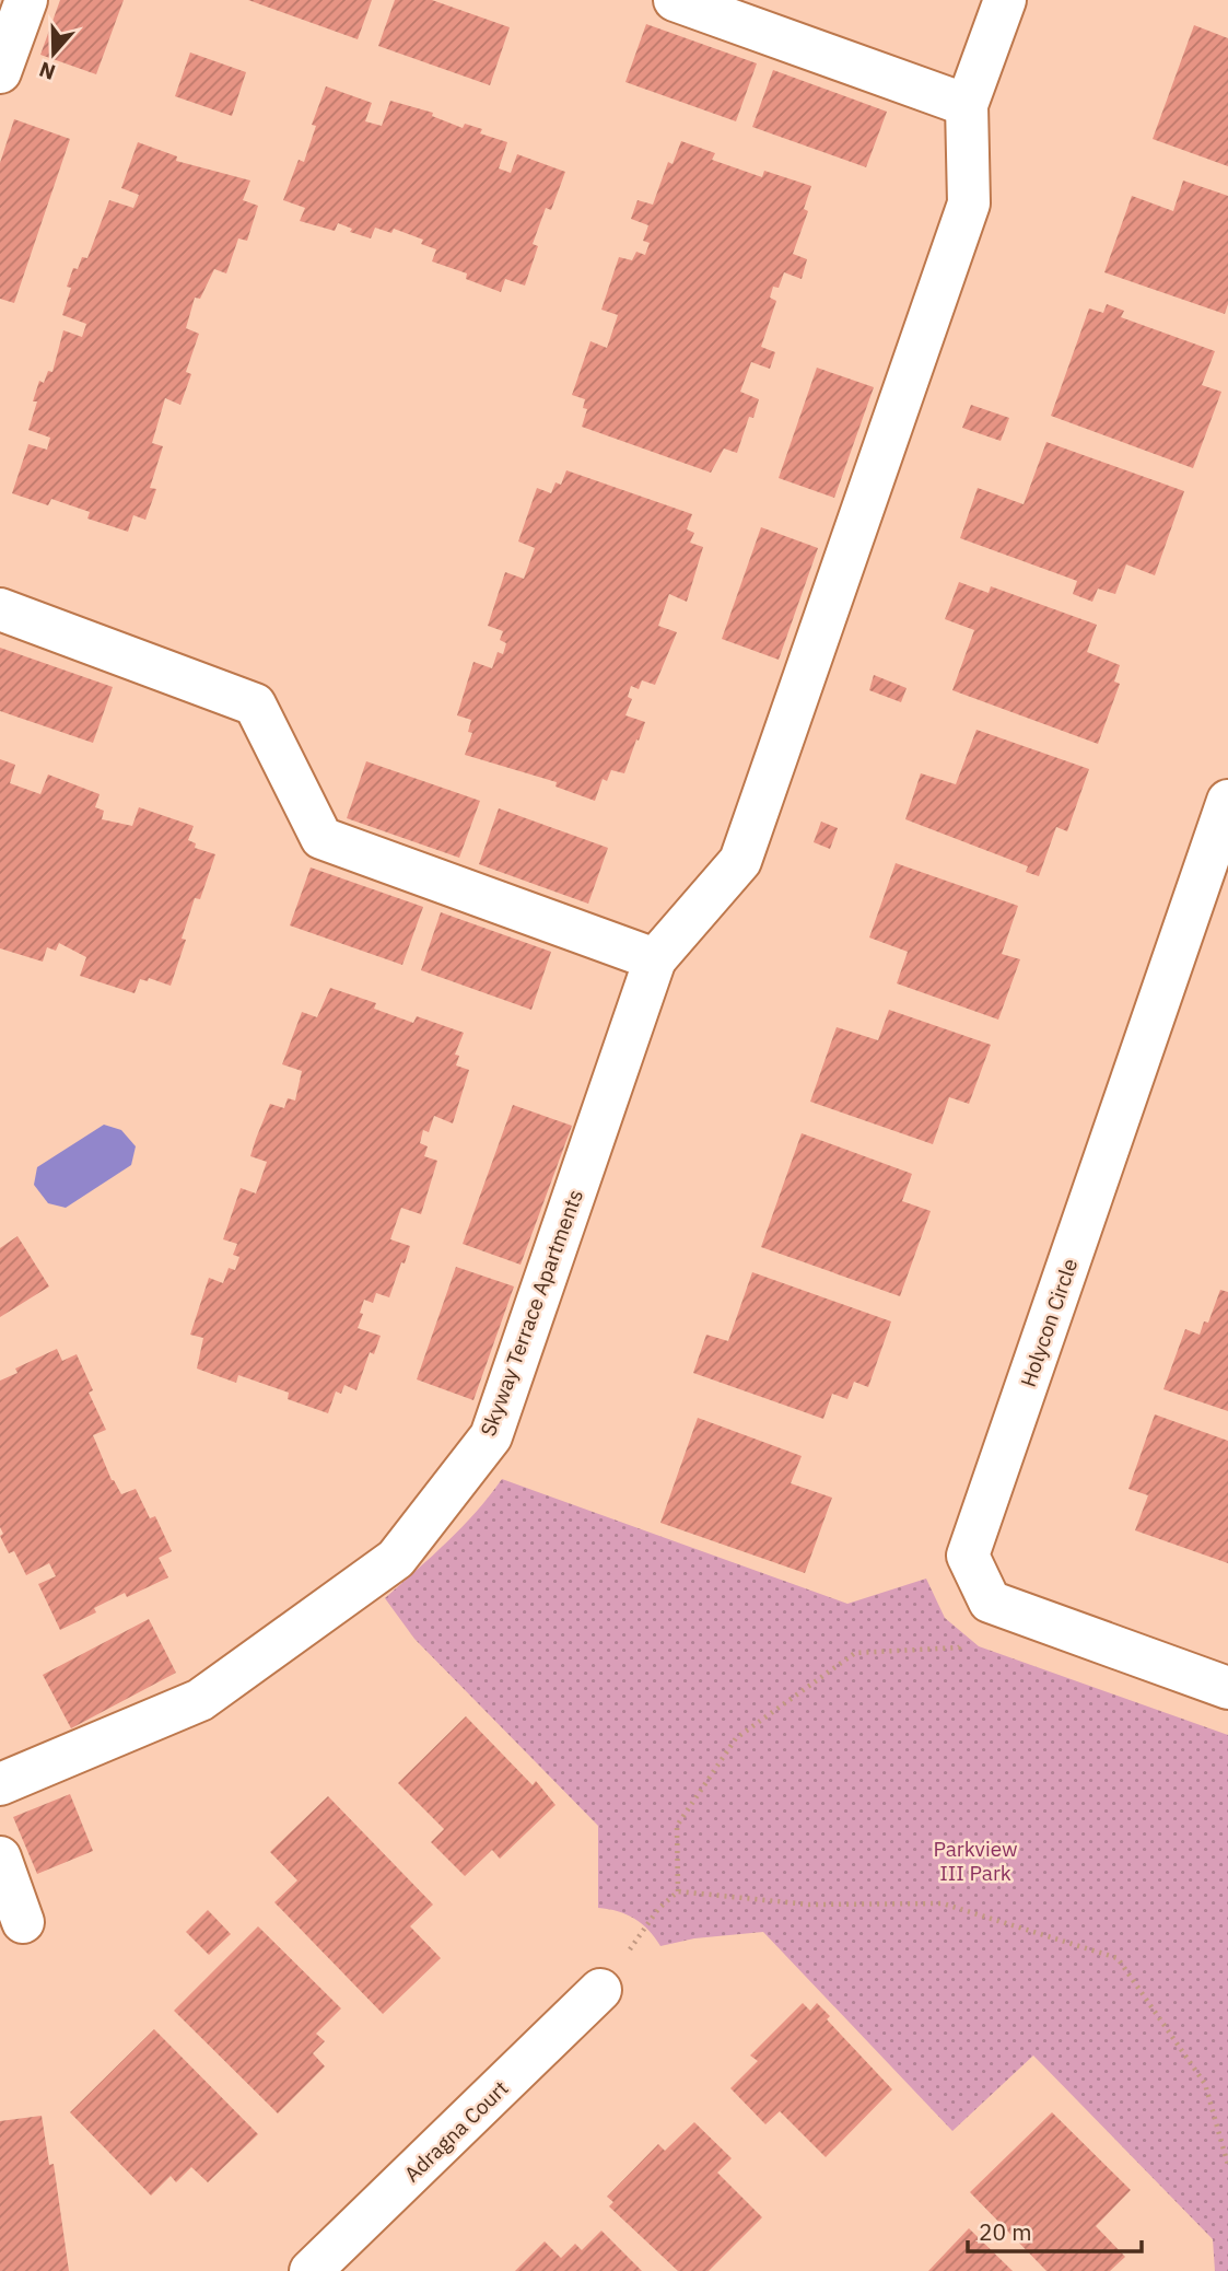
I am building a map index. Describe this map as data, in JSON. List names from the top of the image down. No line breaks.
{"streets":{"street":["Skyway Terrace Apartments","Holycon Circle","Adragna Court"]},"parks":["Parkview III Park"],"scale_bar":"20 m","north":"bottom"}
